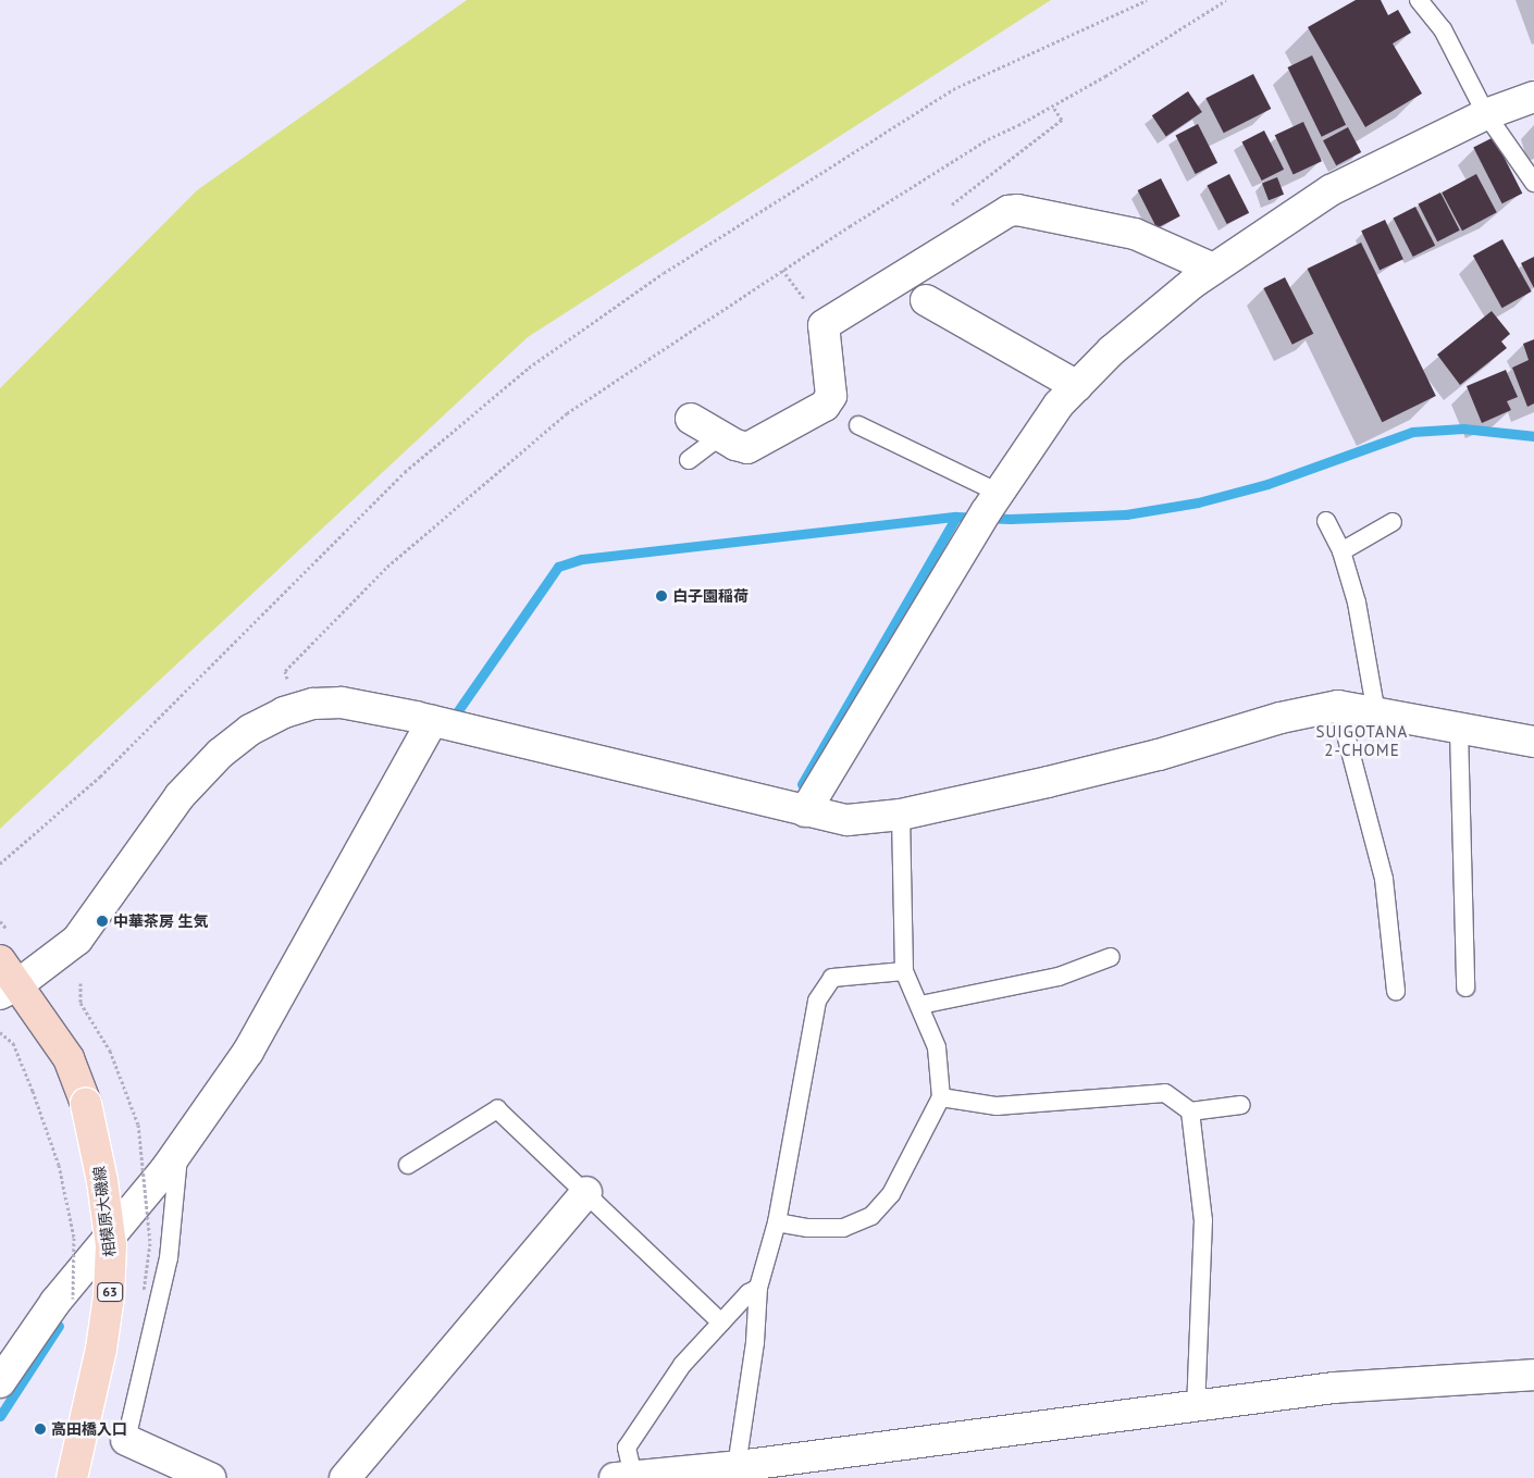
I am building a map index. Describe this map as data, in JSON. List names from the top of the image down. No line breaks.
{"streets":{"main road":["相模原大磯線","63"]},"crossings":[["相模原大磯線","63"]],"districts":["SUIGOTANA 2-CHOME"],"places":["白子園稲荷","中華茶房 生気","高田橋入口"]}
